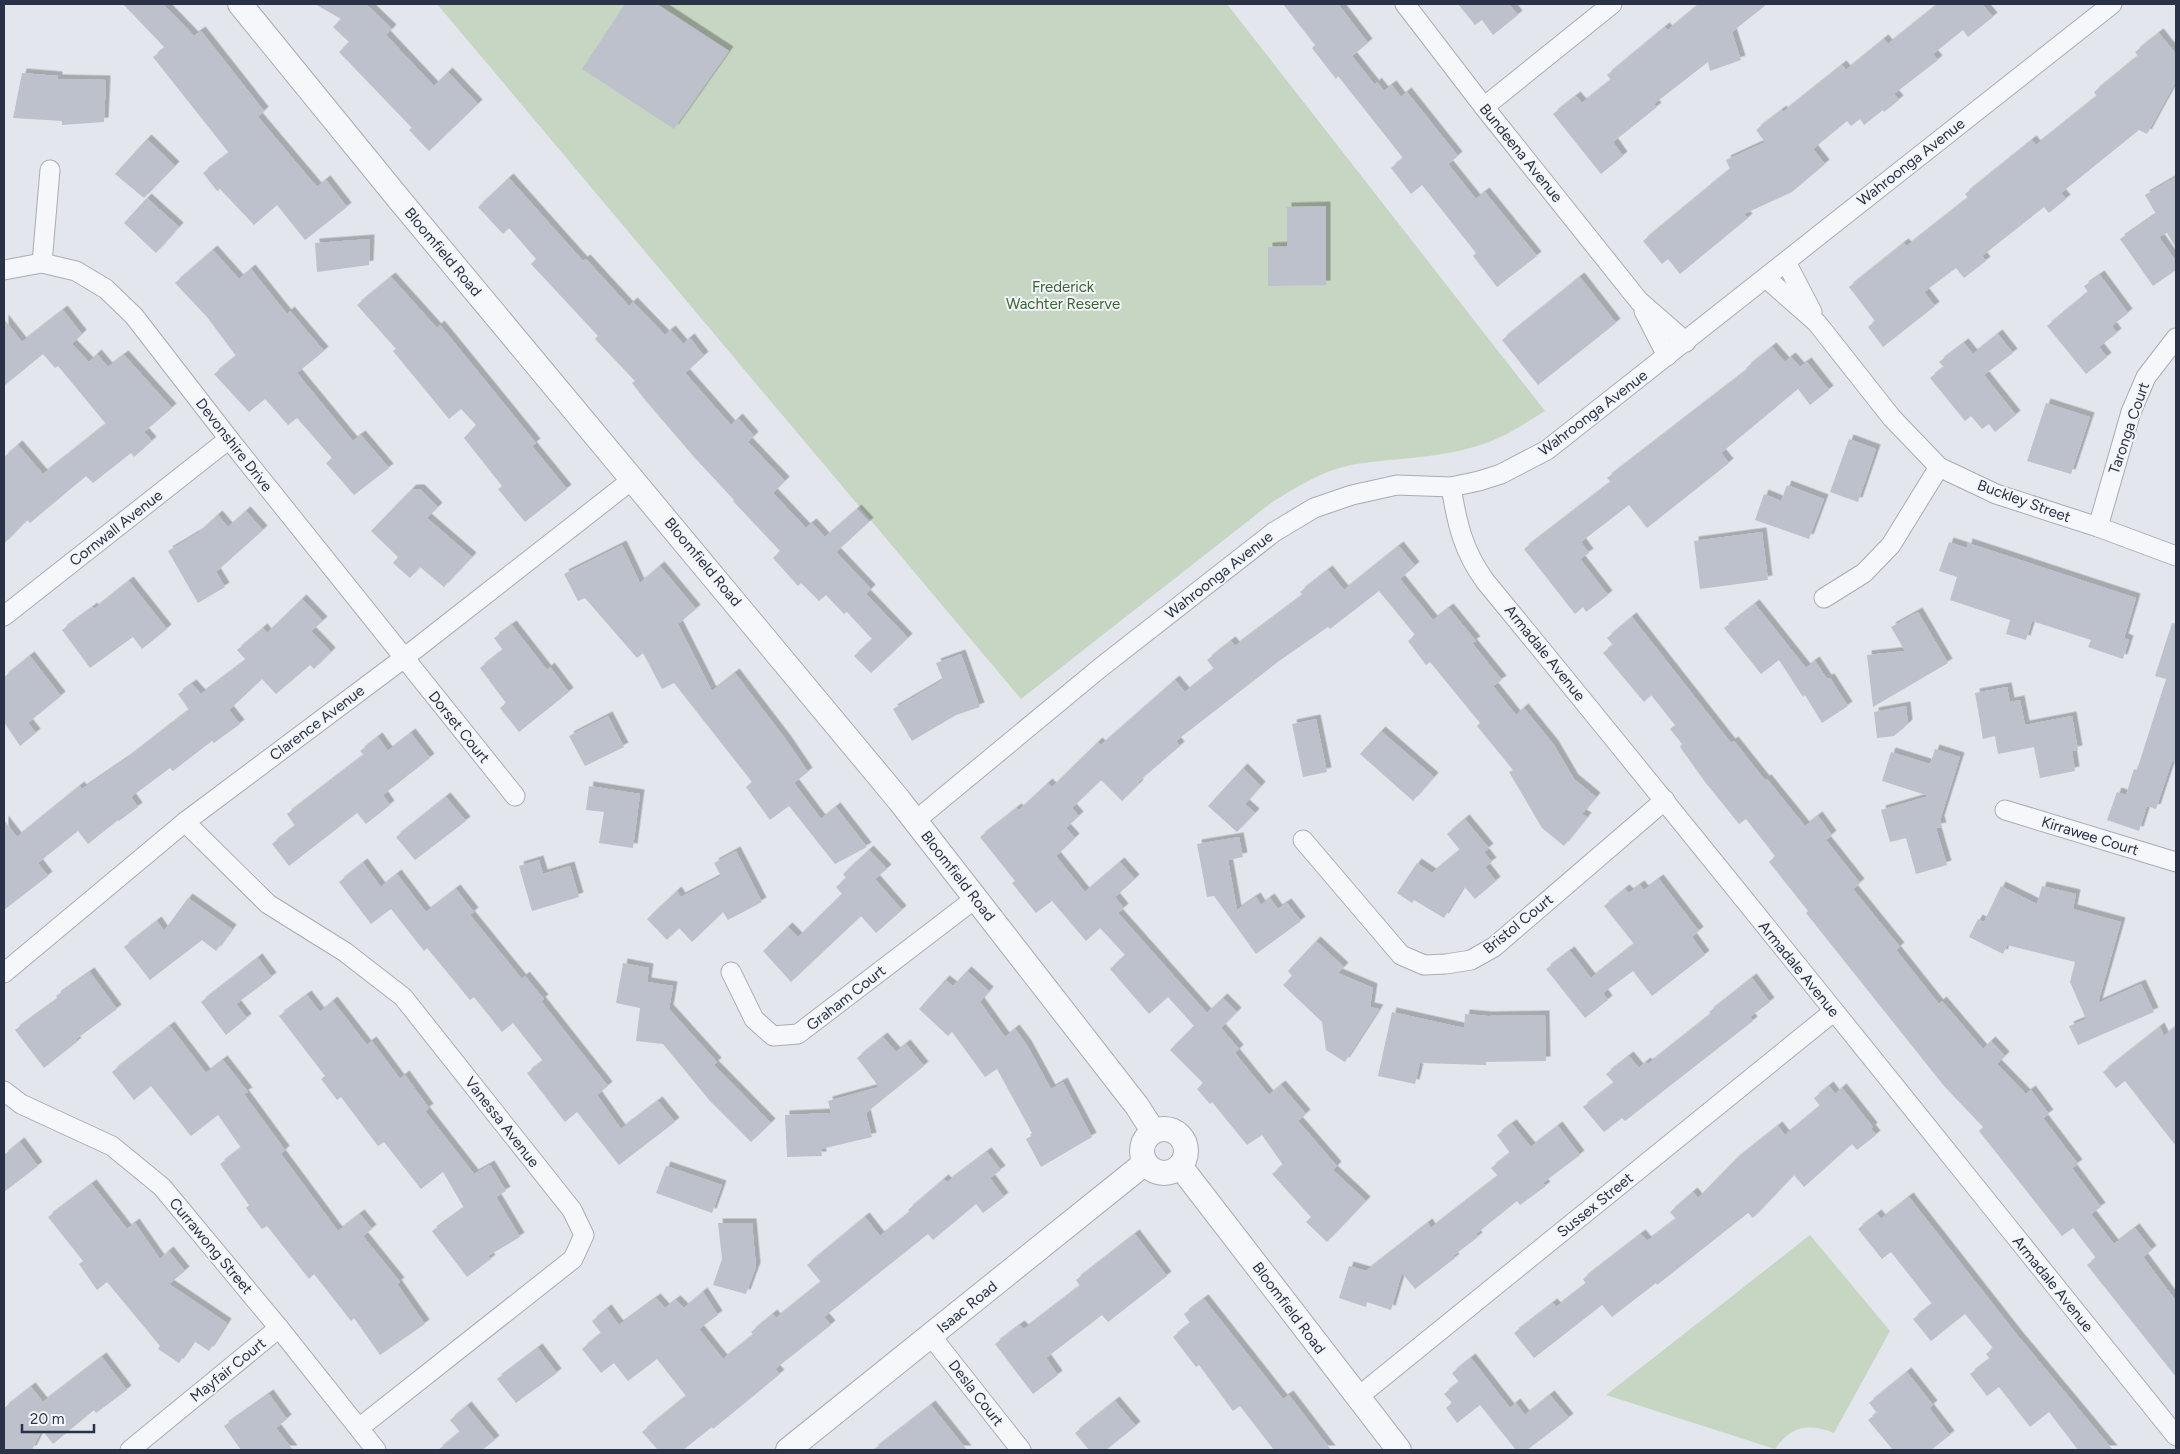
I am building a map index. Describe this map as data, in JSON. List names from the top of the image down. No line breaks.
{"streets":{"street":["Bundeena Avenue","Wahroonga Avenue","Bloomfield Road","Taronga Court","Devonshire Drive","Buckley Street","Cornwall Avenue","Armadale Avenue","Clarence Avenue","Dorset Court","Kirrawee Court","Bristol Court","Graham Court","Vanessa Avenue","Sussex Street","Currawong Street","Isaac Road","Mayfair Court","Desla Court"]},"crossings":[["Bundeena Avenue","Wahroonga Avenue"],["Wahroonga Avenue","Bloomfield Road"],["Wahroonga Avenue","Buckley Street"],["Wahroonga Avenue","Armadale Avenue"],["Bloomfield Road","Clarence Avenue"],["Bloomfield Road","Graham Court"],["Bloomfield Road","Sussex Street"],["Bloomfield Road","Isaac Road"],["Taronga Court","Buckley Street"],["Devonshire Drive","Cornwall Avenue"],["Devonshire Drive","Clarence Avenue"],["Devonshire Drive","Dorset Court"],["Armadale Avenue","Bristol Court"],["Armadale Avenue","Sussex Street"],["Clarence Avenue","Dorset Court"],["Clarence Avenue","Vanessa Avenue"],["Vanessa Avenue","Currawong Street"],["Currawong Street","Mayfair Court"],["Isaac Road","Desla Court"]],"parks":["Frederick Wachter Reserve"],"scale_bar":"20 m"}
